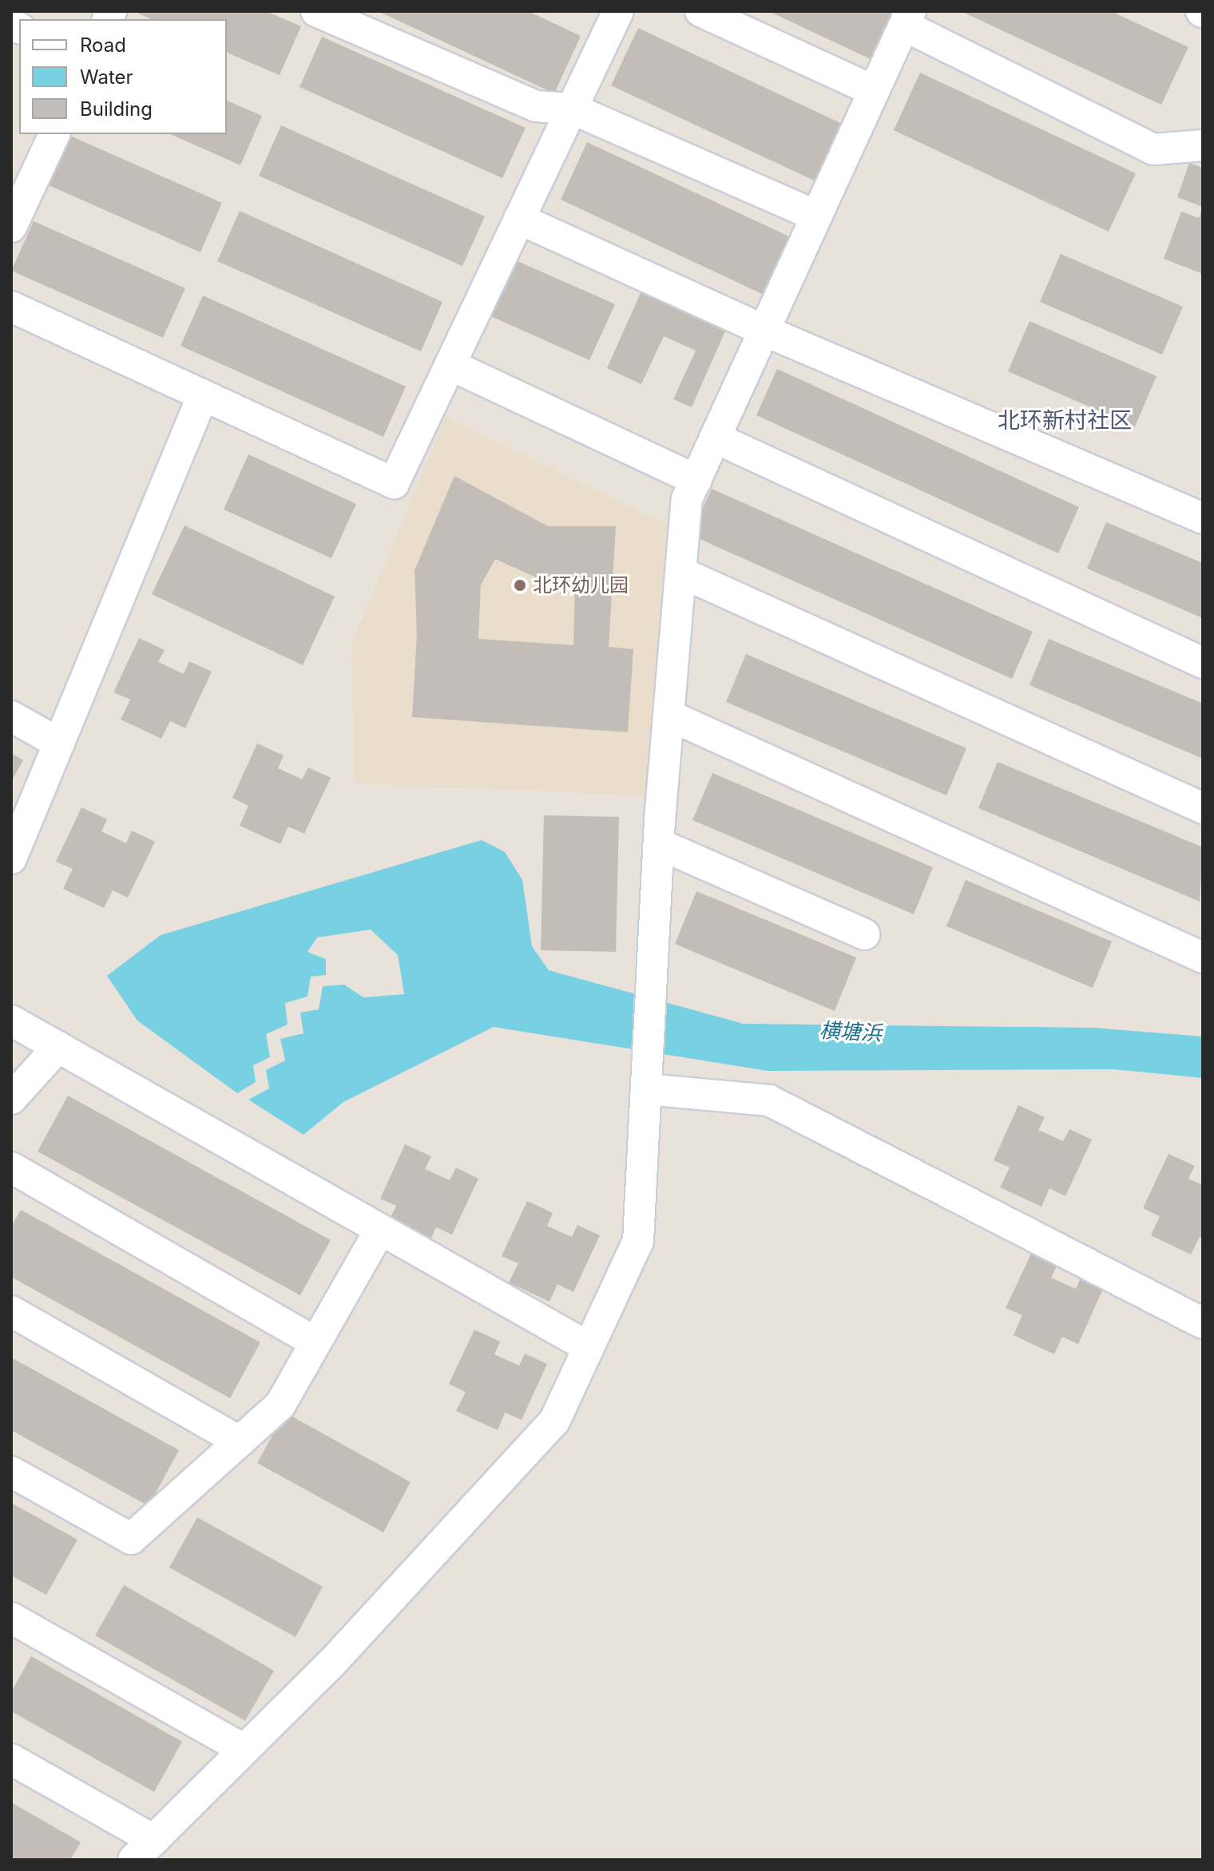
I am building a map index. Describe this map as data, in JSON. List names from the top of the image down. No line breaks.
{"districts":["北环新村社区"],"water":["横塘浜"],"places":["北环幼儿园"],"legend":["Road","Water","Building"]}
